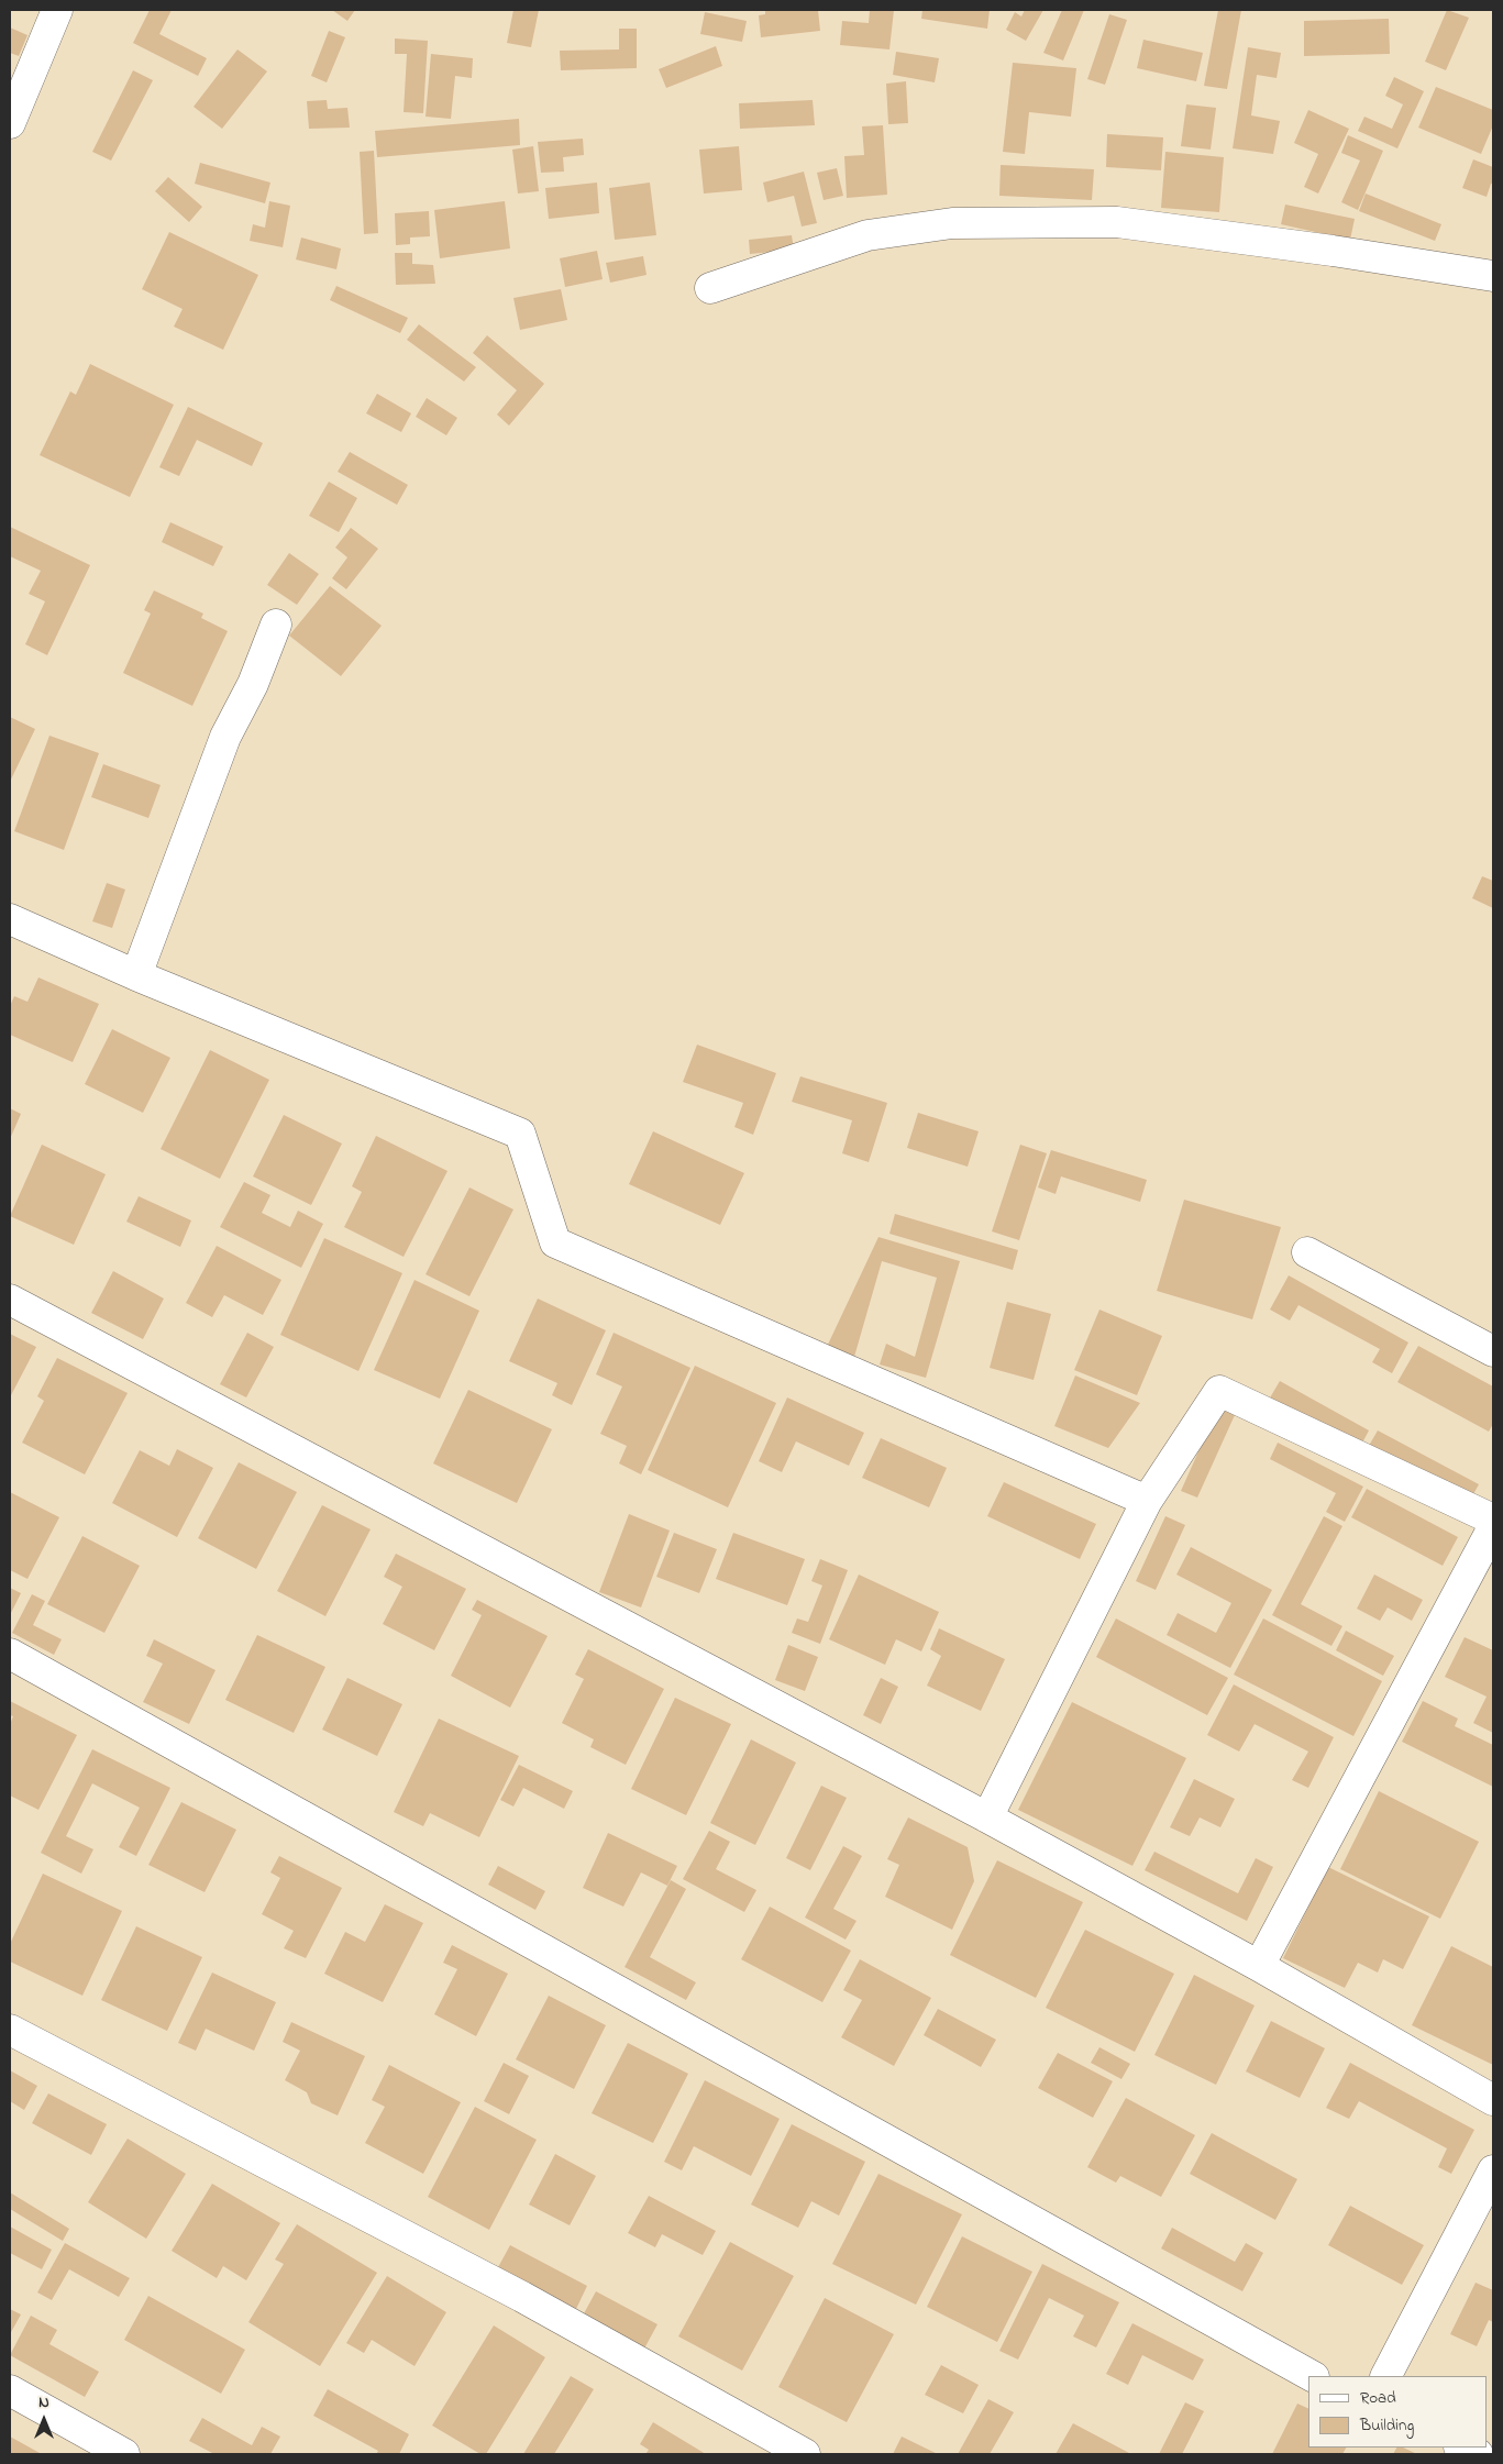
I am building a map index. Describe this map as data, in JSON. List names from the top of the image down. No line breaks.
{"legend":["Road","Building"],"north":"top"}
